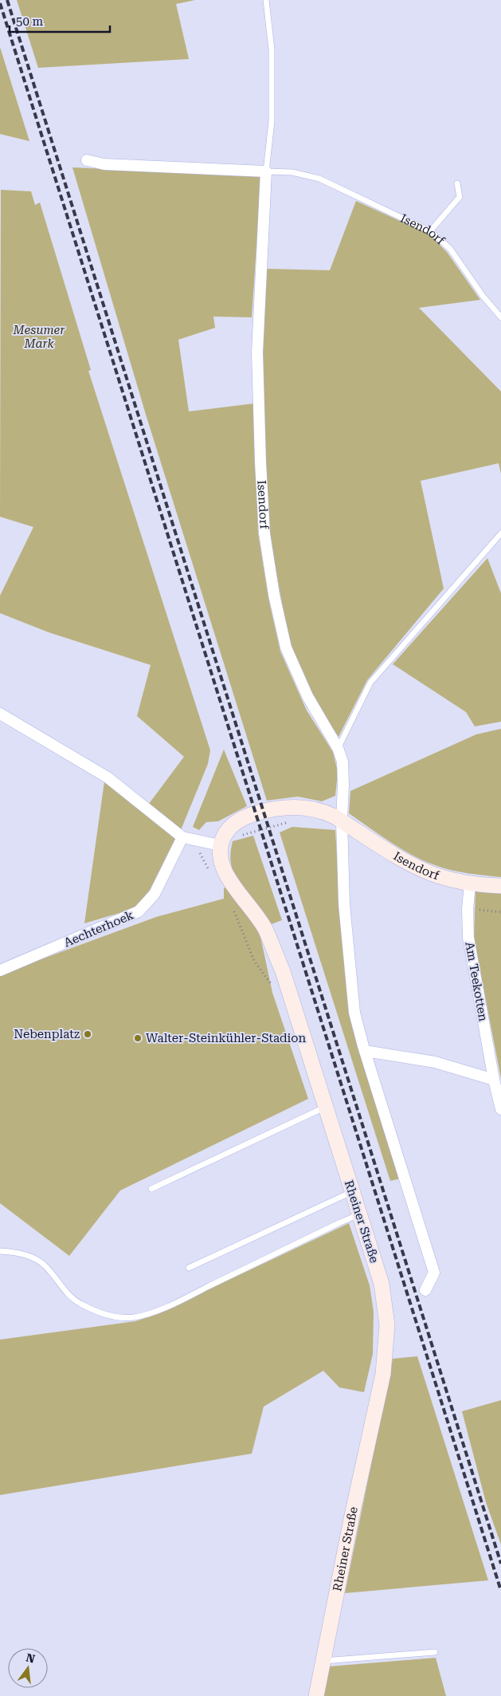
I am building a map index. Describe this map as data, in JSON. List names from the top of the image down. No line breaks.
{"streets":{"street":["Isendorf","Aechterhoek","Am Teekotten","Rheiner Straße"]},"crossings":[["Isendorf","Am Teekotten"],["Isendorf","Rheiner Straße"]],"parks":["Mesumer Mark"],"places":["Nebenplatz","Walter-Steinkühler-Stadion"],"scale_bar":"50 m","north":"top"}
